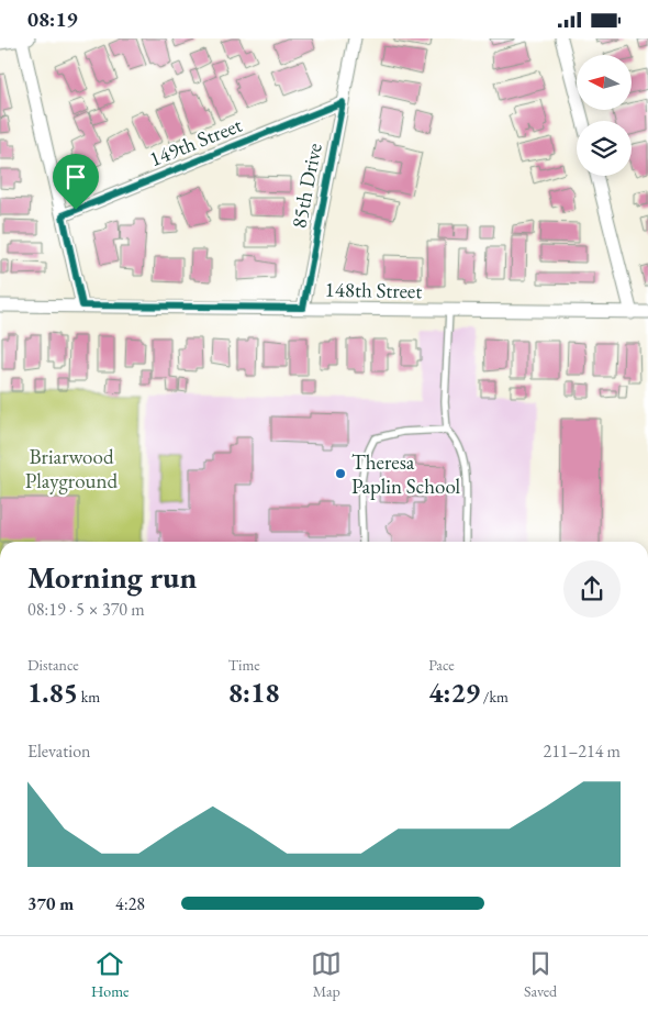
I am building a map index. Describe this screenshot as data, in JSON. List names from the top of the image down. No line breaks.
{"streets":{"street":["149th Street","85th Drive","148th Street"]},"crossings":[["149th Street","85th Drive"],["85th Drive","148th Street"]],"parks":["Briarwood Playground"],"places":["Theresa Paplin School"],"north":"left","page":{"status":"08:19","heading":["Morning run","08:19 · 5 × 370 m"],"stats":[["Distance","1.85 km"],["Time","8:18"],["Pace","4:29 /km"]],"chart":["Elevation","211–214 m"],"list":[{"name":"370 m","note":"4:28"}],"tabs":["Home","Map","Saved"]}}
